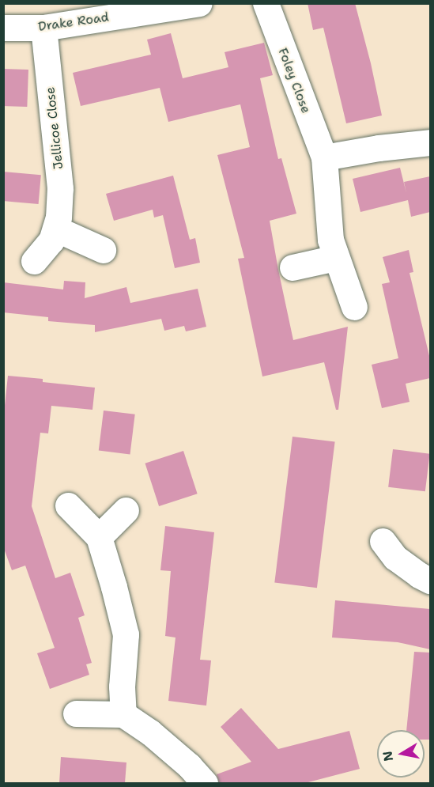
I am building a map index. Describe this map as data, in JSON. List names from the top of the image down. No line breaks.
{"streets":{"street":["Drake Road","Foley Close","Jellicoe Close"]},"crossings":[["Drake Road","Jellicoe Close"]],"north":"left"}
